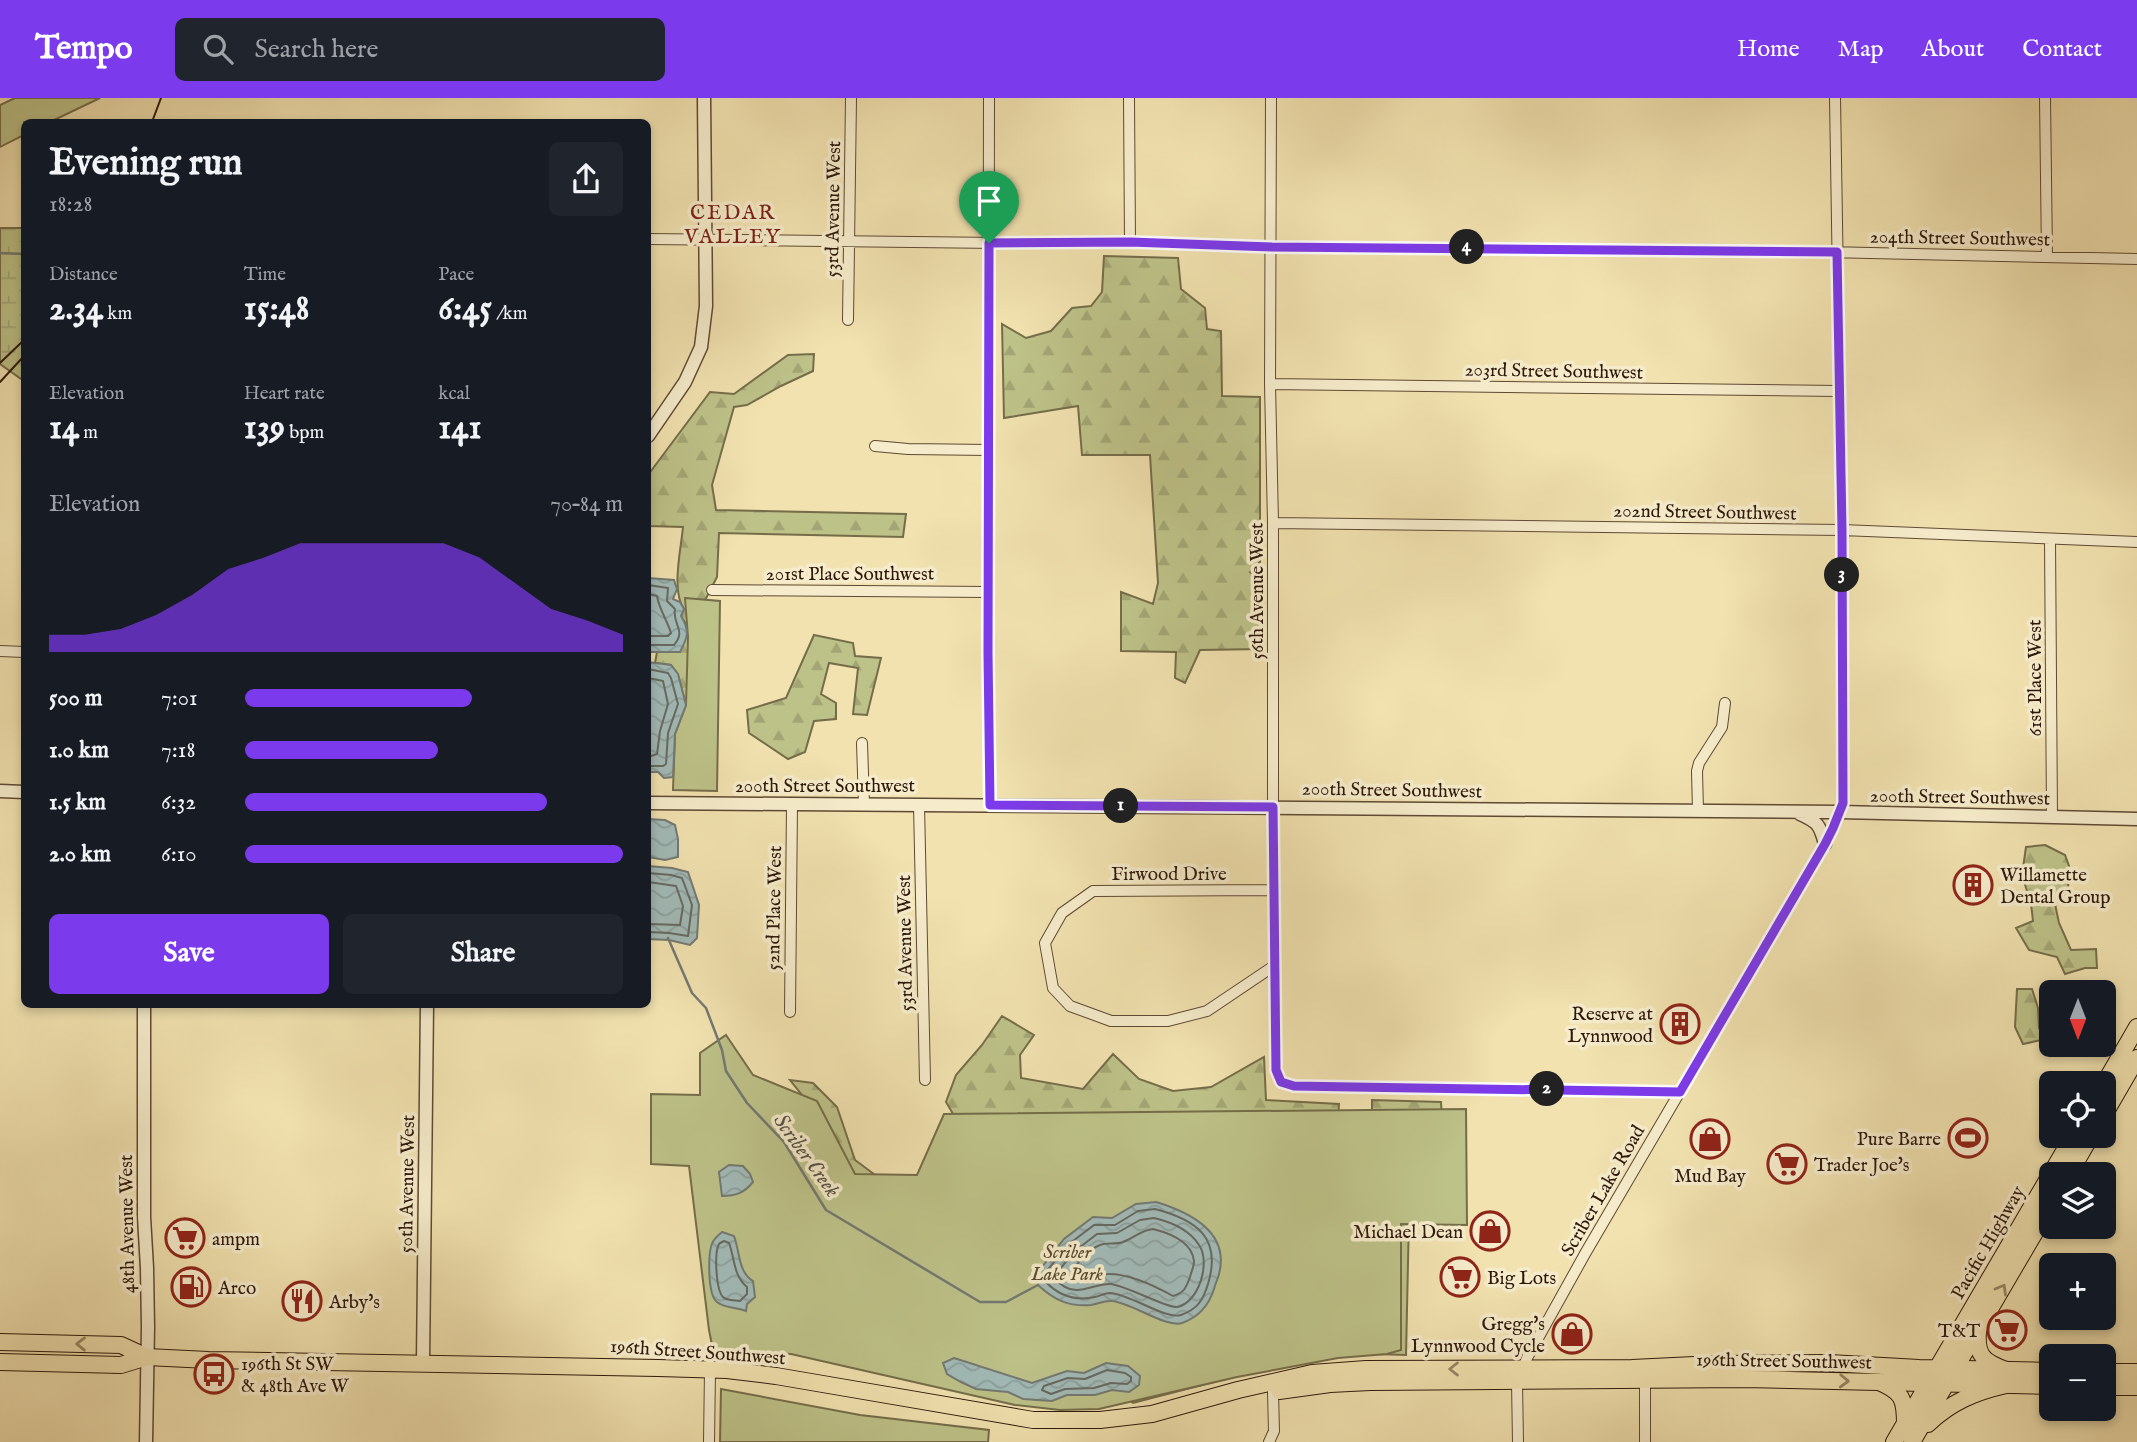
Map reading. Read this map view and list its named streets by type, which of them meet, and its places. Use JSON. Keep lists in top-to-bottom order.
{
  "streets": {
    "main road": ["Pacific Highway", "196th Street Southwest"],
    "street": [
      "53rd Avenue West",
      "204th Street Southwest",
      "203rd Street Southwest",
      "202nd Street Southwest",
      "201st Place Southwest",
      "56th Avenue West",
      "61st Place West",
      "200th Street Southwest",
      "Firwood Drive",
      "52nd Place West",
      "50th Avenue West",
      "Scriber Lake Road",
      "48th Avenue West"
    ]
  },
  "crossings": [
    ["53rd Avenue West", "204th Street Southwest"],
    ["53rd Avenue West", "200th Street Southwest"],
    ["204th Street Southwest", "56th Avenue West"],
    ["203rd Street Southwest", "56th Avenue West"],
    ["202nd Street Southwest", "56th Avenue West"],
    ["202nd Street Southwest", "61st Place West"],
    ["56th Avenue West", "200th Street Southwest"],
    ["56th Avenue West", "Firwood Drive"],
    ["56th Avenue West", "Scriber Lake Road"],
    ["61st Place West", "200th Street Southwest"],
    ["200th Street Southwest", "52nd Place West"],
    ["200th Street Southwest", "Scriber Lake Road"],
    ["50th Avenue West", "196th Street Southwest"],
    ["Scriber Lake Road", "196th Street Southwest"],
    ["48th Avenue West", "196th Street Southwest"],
    ["Pacific Highway", "196th Street Southwest"]
  ],
  "districts": ["CEDAR VALLEY"],
  "water": ["Scriber Creek"],
  "parks": ["Scriber Lake Park"],
  "places": {
    "building": ["Willamette Dental Group", "Reserve at Lynnwood"],
    "sports": ["Pure Barre"],
    "shop": ["Mud Bay", "Michael Dean", "Gregg's Lynnwood Cycle"],
    "supermarket": [
      "Trader Joe's",
      "ampm",
      "Big Lots",
      "T&T"
    ],
    "fuel station": ["Arco"],
    "restaurant": ["Arby's"],
    "bus stop": ["196th St SW & 48th Ave W"]
  },
  "north": "bottom",
  "page": {
    "header": "Tempo",
    "search": "Search here",
    "nav": [
      "Home",
      "Map",
      "About",
      "Contact"
    ],
    "heading": ["Evening run", "18:28"],
    "pins": [
      "4",
      "3",
      "1",
      "2"
    ],
    "stats": [
      ["Distance", "2.34 km"],
      ["Time", "15:48"],
      ["Pace", "6:45 /km"],
      ["Elevation", "14 m"],
      ["Heart rate", "139 bpm"],
      ["kcal", "141"]
    ],
    "chart": ["Elevation", "70–84 m"],
    "list": [
      {
        "name": "500 m",
        "note": "7:01"
      },
      {
        "name": "1.0 km",
        "note": "7:18"
      },
      {
        "name": "1.5 km",
        "note": "6:32"
      },
      {
        "name": "2.0 km",
        "note": "6:10"
      }
    ],
    "buttons": ["Save", "Share"],
    "map_buttons": ["+", "−"]
  }
}
